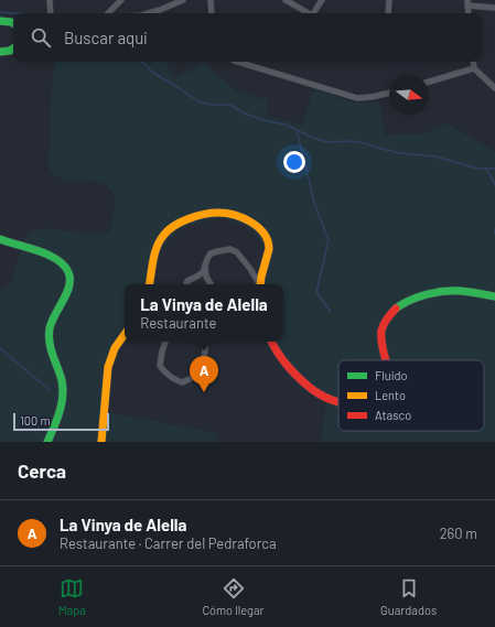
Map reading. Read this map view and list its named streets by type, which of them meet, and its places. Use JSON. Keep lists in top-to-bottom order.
{
  "legend": ["Fluido", "Lento", "Atasco"],
  "scale_bar": "100 m",
  "north": "right",
  "page": {
    "search": "Buscar aquí",
    "popup": ["La Vinya de Alella", "Restaurante"],
    "pins": "A",
    "scale": "100 m",
    "heading": "Cerca",
    "list": [
      {
        "mark": "A",
        "name": "La Vinya de Alella",
        "note": "Restaurante · Carrer del Pedraforca",
        "value": "260 m"
      }
    ],
    "nav": ["Mapa", "Cómo llegar", "Guardados"]
  }
}
